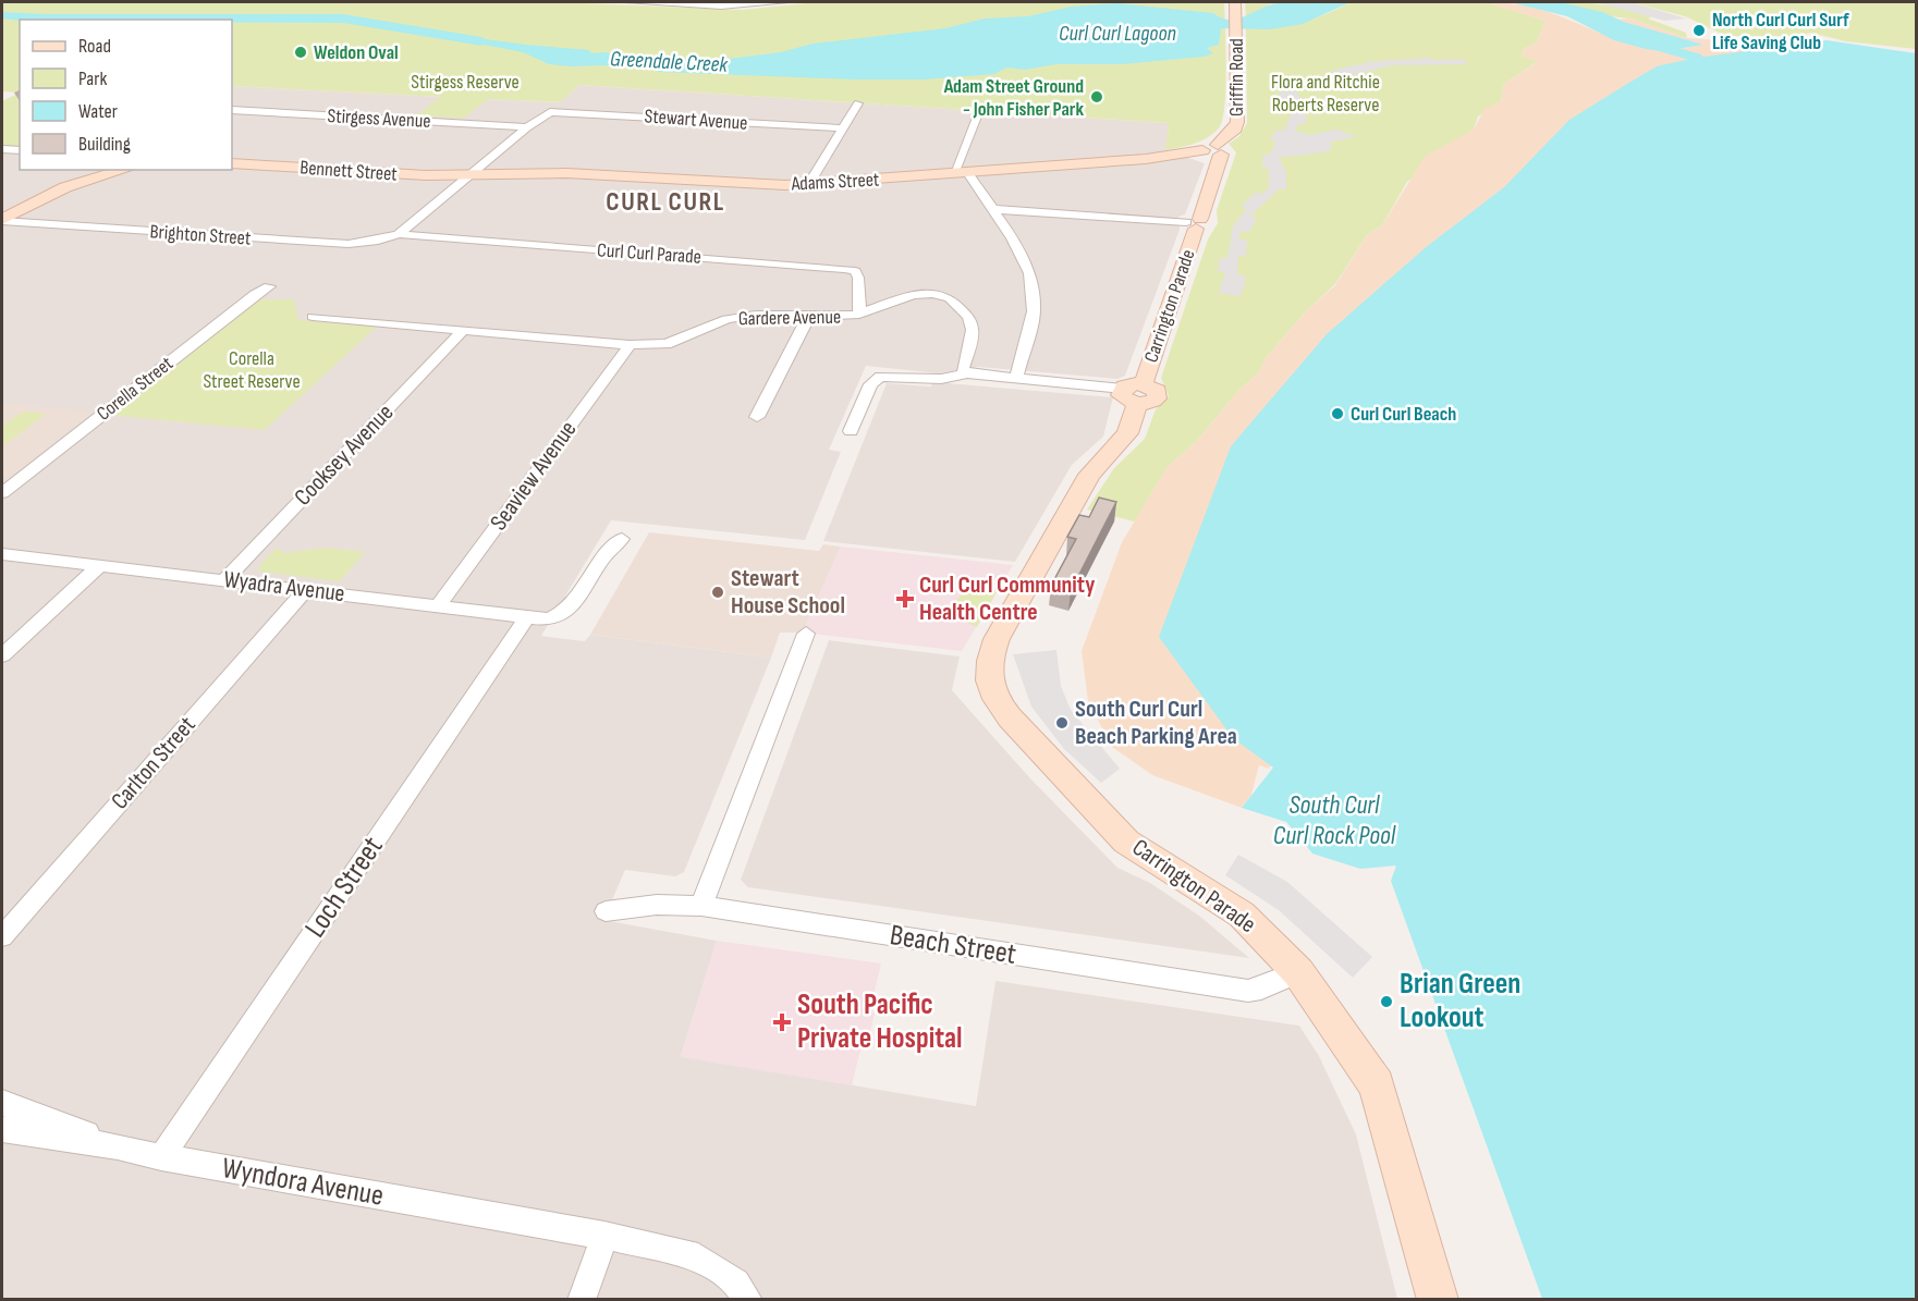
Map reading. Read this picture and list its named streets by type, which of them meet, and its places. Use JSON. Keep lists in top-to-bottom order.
{
  "streets": {
    "main road": [
      "Griffin Road",
      "Bennett Street",
      "Adams Street",
      "Carrington Parade"
    ],
    "street": [
      "Stirgess Avenue",
      "Stewart Avenue",
      "Brighton Street",
      "Curl Curl Parade",
      "Gardere Avenue",
      "Corella Street",
      "Cooksey Avenue",
      "Seaview Avenue",
      "Wyadra Avenue",
      "Carlton Street",
      "Loch Street",
      "Beach Street",
      "Wyndora Avenue"
    ]
  },
  "crossings": [
    ["Griffin Road", "Adams Street"],
    ["Griffin Road", "Carrington Parade"],
    ["Stirgess Avenue", "Stewart Avenue"],
    ["Bennett Street", "Adams Street"],
    ["Adams Street", "Carrington Parade"],
    ["Brighton Street", "Curl Curl Parade"],
    ["Curl Curl Parade", "Gardere Avenue"],
    ["Carrington Parade", "Beach Street"],
    ["Gardere Avenue", "Cooksey Avenue"],
    ["Gardere Avenue", "Seaview Avenue"],
    ["Cooksey Avenue", "Wyadra Avenue"],
    ["Seaview Avenue", "Wyadra Avenue"],
    ["Wyadra Avenue", "Carlton Street"],
    ["Wyadra Avenue", "Loch Street"],
    ["Loch Street", "Wyndora Avenue"]
  ],
  "districts": ["CURL CURL"],
  "water": ["Curl Curl Lagoon", "Greendale Creek", "South Curl Curl Rock Pool"],
  "parks": ["Stirgess Reserve", "Flora and Ritchie Roberts Reserve", "Corella Street Reserve"],
  "places": {
    "other": [
      "North Curl Curl Surf Life Saving Club",
      "Weldon Oval",
      "Adam Street Ground - John Fisher Park",
      "Curl Curl Beach",
      "Stewart House School",
      "South Curl Curl Beach Parking Area",
      "Brian Green Lookout"
    ],
    "health": ["Curl Curl Community Health Centre", "South Pacific Private Hospital"]
  },
  "legend": [
    "Road",
    "Park",
    "Water",
    "Building"
  ]
}
